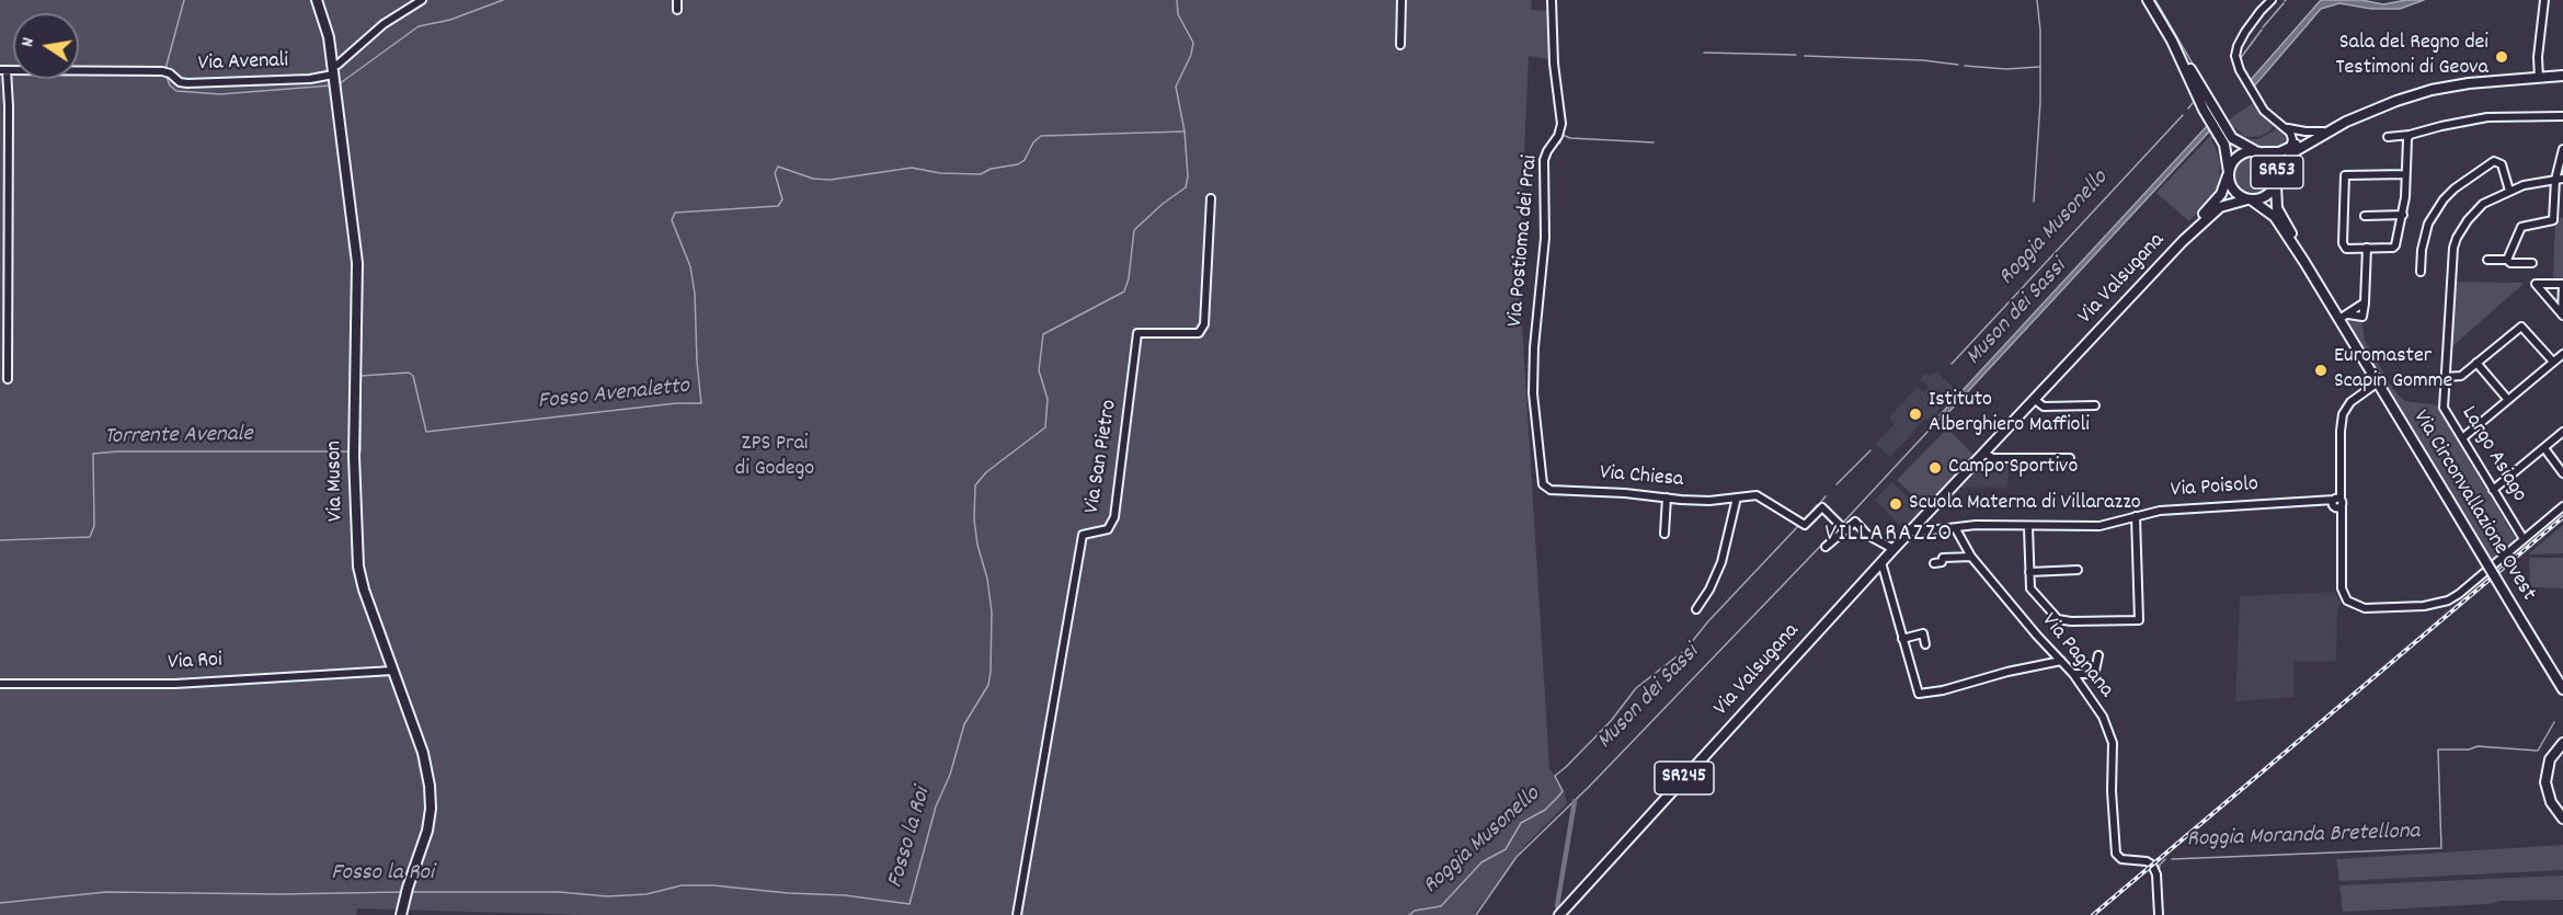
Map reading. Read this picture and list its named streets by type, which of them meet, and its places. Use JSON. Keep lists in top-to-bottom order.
{
  "streets": {
    "main road": [
      "SR53",
      "Via Valsugana",
      "Via Muson",
      "Via Circonvallazione Ovest",
      "SR245"
    ],
    "street": [
      "Via Avenali",
      "Via Postioma dei Prai",
      "Largo Asiago",
      "Via San Pietro",
      "Via Chiesa",
      "Via Poisolo",
      "Via Pagnana",
      "Via Roi"
    ]
  },
  "crossings": [
    ["Via Avenali", "Via Muson"],
    ["SR53", "Via Valsugana"],
    ["SR53", "Via Circonvallazione Ovest"],
    ["Via Postioma dei Prai", "Via Chiesa"],
    ["Via Valsugana", "Via Chiesa"],
    ["Via Valsugana", "Via Poisolo"],
    ["Via Valsugana", "Via Circonvallazione Ovest"],
    ["Via Muson", "Via Roi"],
    ["Via Poisolo", "Via Pagnana"]
  ],
  "districts": ["VILLARAZZO"],
  "water": [
    "Roggia Musonello",
    "Muson dei Sassi",
    "Fosso Avenaletto",
    "Torrente Avenale",
    "Roggia Moranda Bretellona",
    "Fosso la Roi"
  ],
  "parks": ["ZPS Prai di Godego"],
  "places": [
    "Sala del Regno dei Testimoni di Geova",
    "Euromaster Scapin Gomme",
    "Istituto Alberghiero Maffioli",
    "Campo Sportivo",
    "Scuola Materna di Villarazzo"
  ],
  "north": "left"
}
